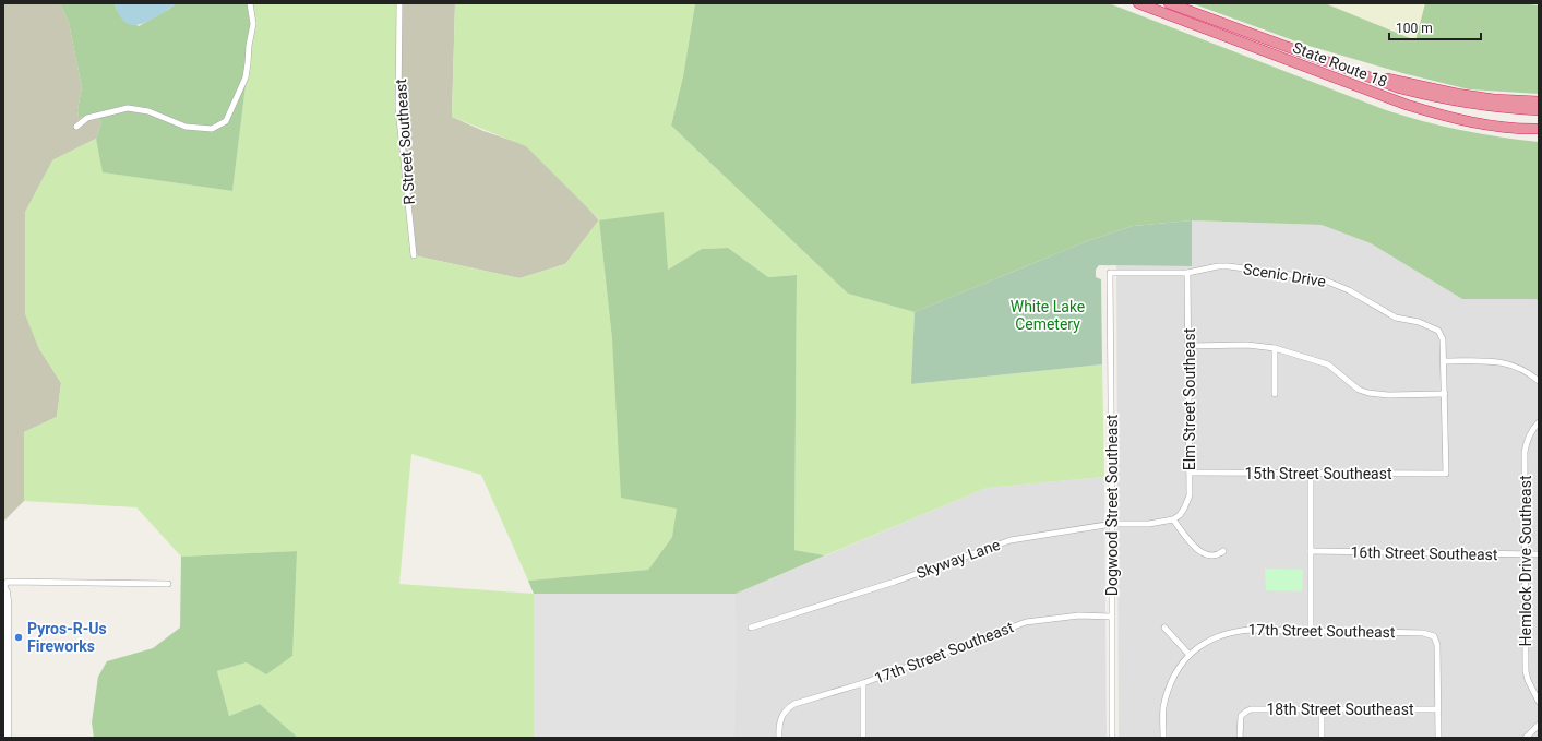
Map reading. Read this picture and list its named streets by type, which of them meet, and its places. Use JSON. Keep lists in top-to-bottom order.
{
  "streets": {
    "highway": ["State Route 18"],
    "street": [
      "R Street Southeast",
      "Scenic Drive",
      "Elm Street Southeast",
      "15th Street Southeast",
      "Dogwood Street Southeast",
      "16th Street Southeast",
      "Skyway Lane",
      "Hemlock Drive Southeast",
      "17th Street Southeast",
      "18th Street Southeast"
    ]
  },
  "crossings": [
    ["Scenic Drive", "Elm Street Southeast"],
    ["Scenic Drive", "Dogwood Street Southeast"],
    ["Elm Street Southeast", "15th Street Southeast"],
    ["Elm Street Southeast", "Skyway Lane"],
    ["Dogwood Street Southeast", "Skyway Lane"],
    ["Dogwood Street Southeast", "17th Street Southeast"],
    ["16th Street Southeast", "Hemlock Drive Southeast"],
    ["17th Street Southeast", "18th Street Southeast"]
  ],
  "parks": ["White Lake Cemetery"],
  "places": ["Pyros-R-Us Fireworks"],
  "scale_bar": "100 m"
}
